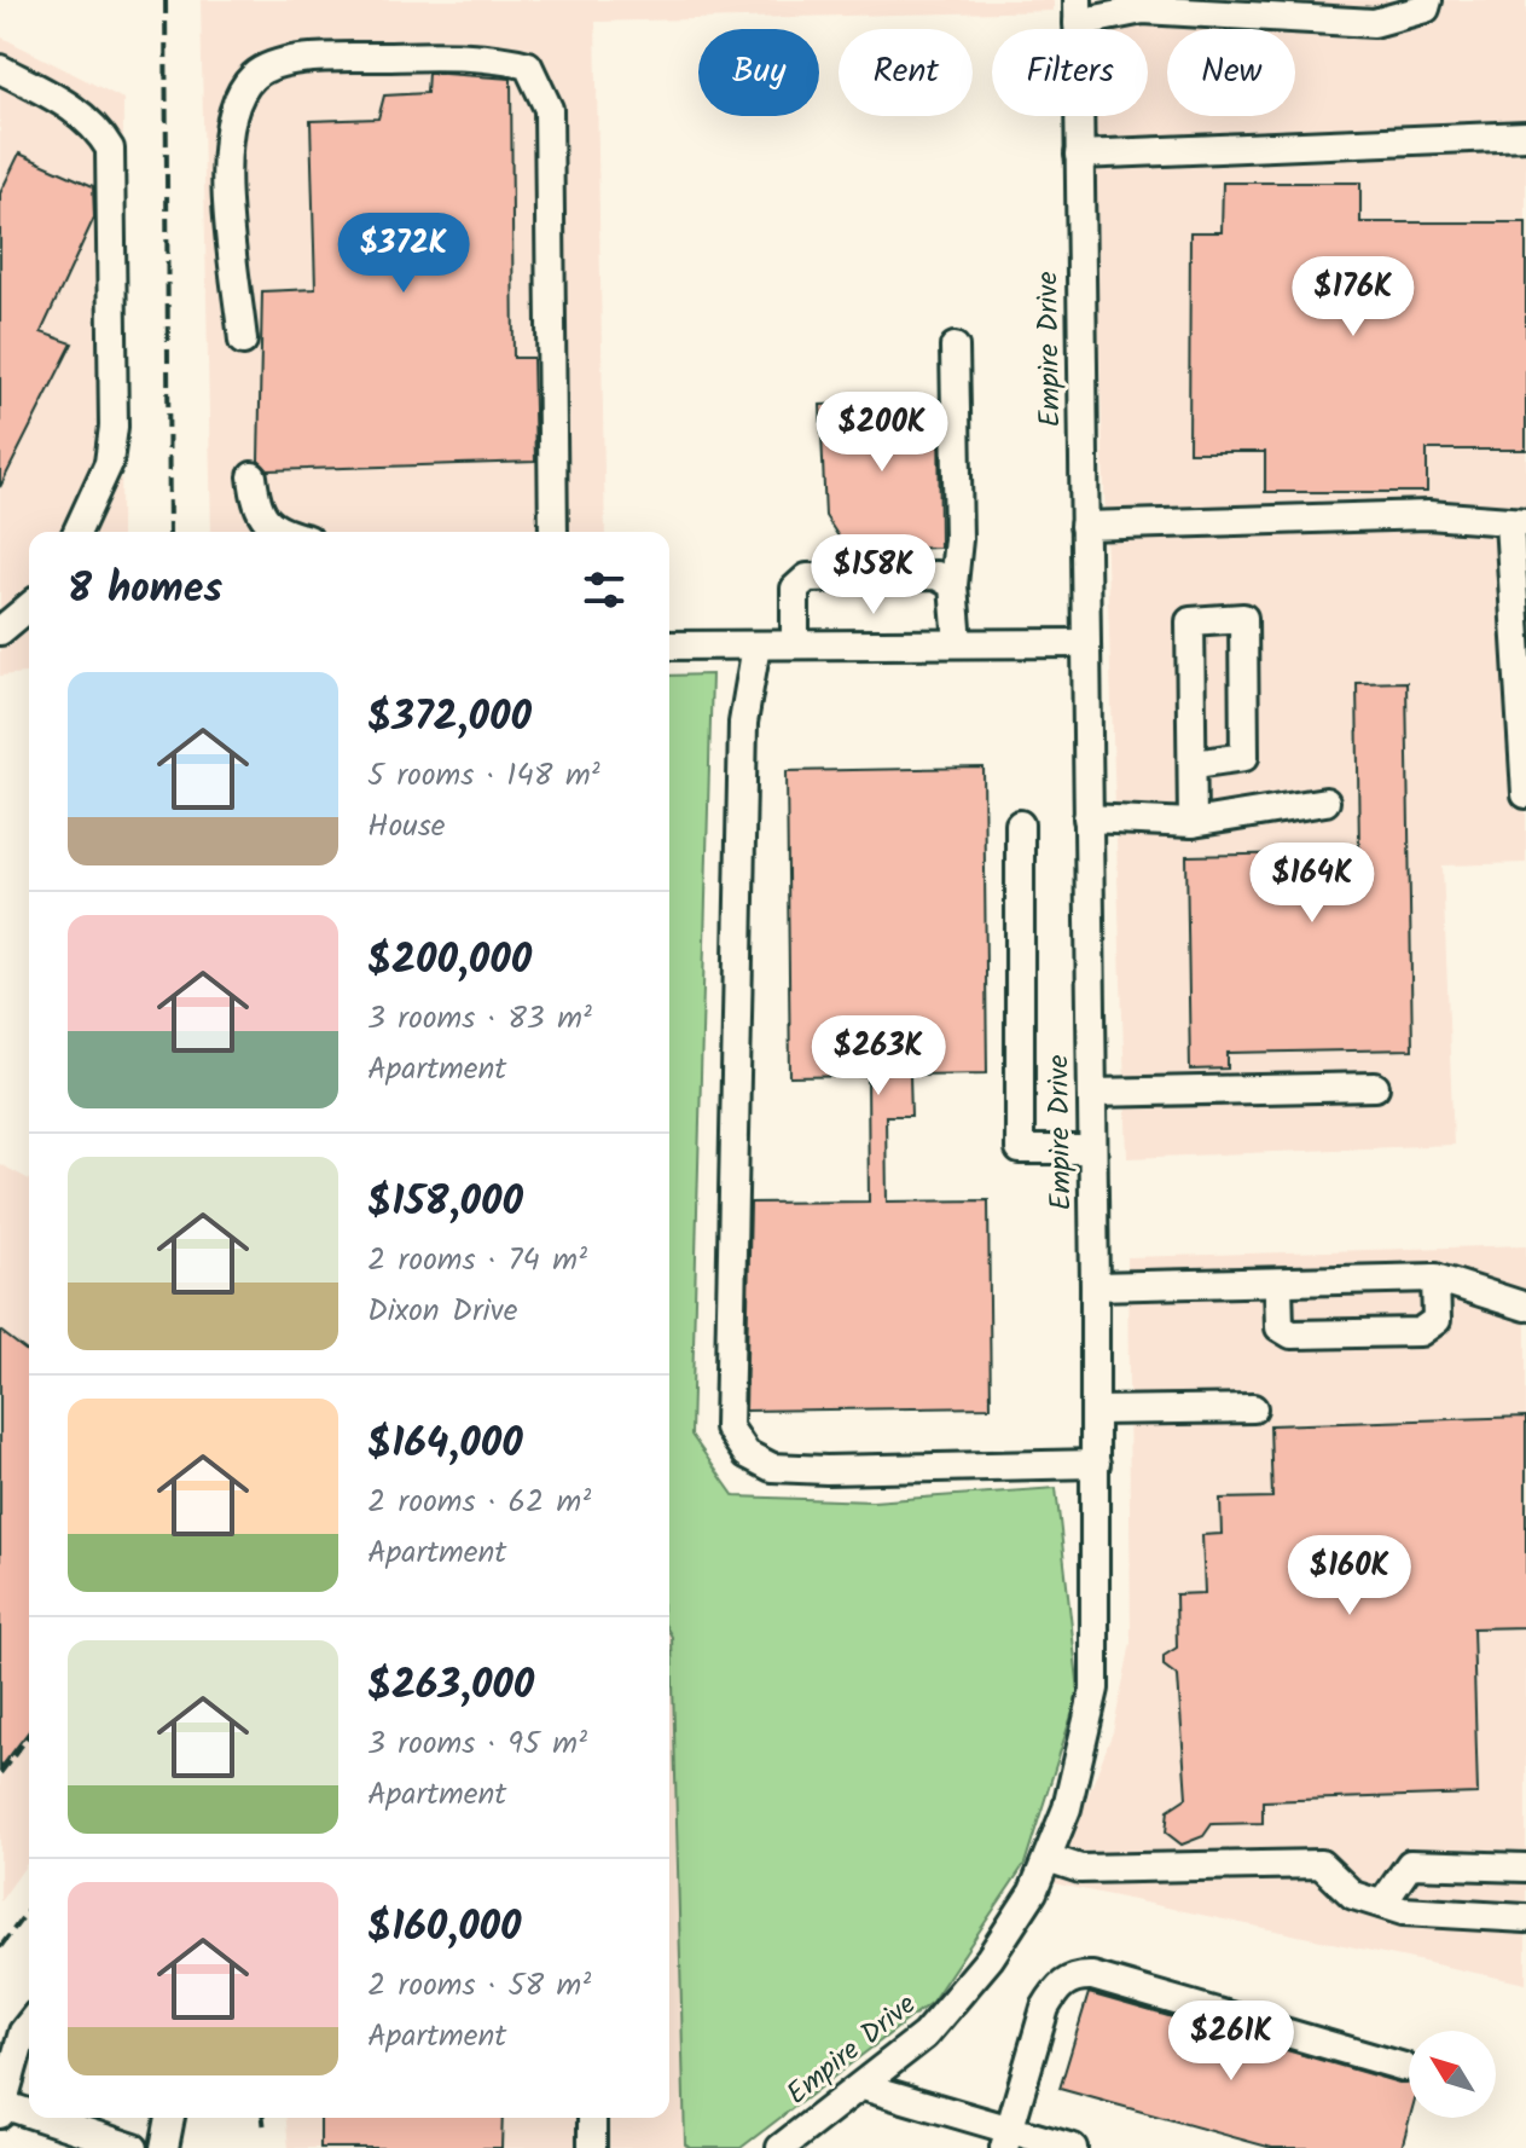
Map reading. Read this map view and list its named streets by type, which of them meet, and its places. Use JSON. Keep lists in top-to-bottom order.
{
  "streets": {
    "street": ["Empire Drive"]
  },
  "north": "top left",
  "page": {
    "chip": [
      "Buy",
      "Rent",
      "Filters",
      "New"
    ],
    "price": [
      "$372K",
      "$176K",
      "$200K",
      "$158K",
      "$164K",
      "$263K",
      "$160K",
      "$261K"
    ],
    "heading": "8 homes",
    "list": [
      {
        "name": "$372,000",
        "note": "5 rooms · 148 m² · House"
      },
      {
        "name": "$200,000",
        "note": "3 rooms · 83 m² · Apartment"
      },
      {
        "name": "$158,000",
        "note": "2 rooms · 74 m² · Dixon Drive"
      },
      {
        "name": "$164,000",
        "note": "2 rooms · 62 m² · Apartment"
      },
      {
        "name": "$263,000",
        "note": "3 rooms · 95 m² · Apartment"
      },
      {
        "name": "$160,000",
        "note": "2 rooms · 58 m² · Apartment"
      }
    ]
  }
}
